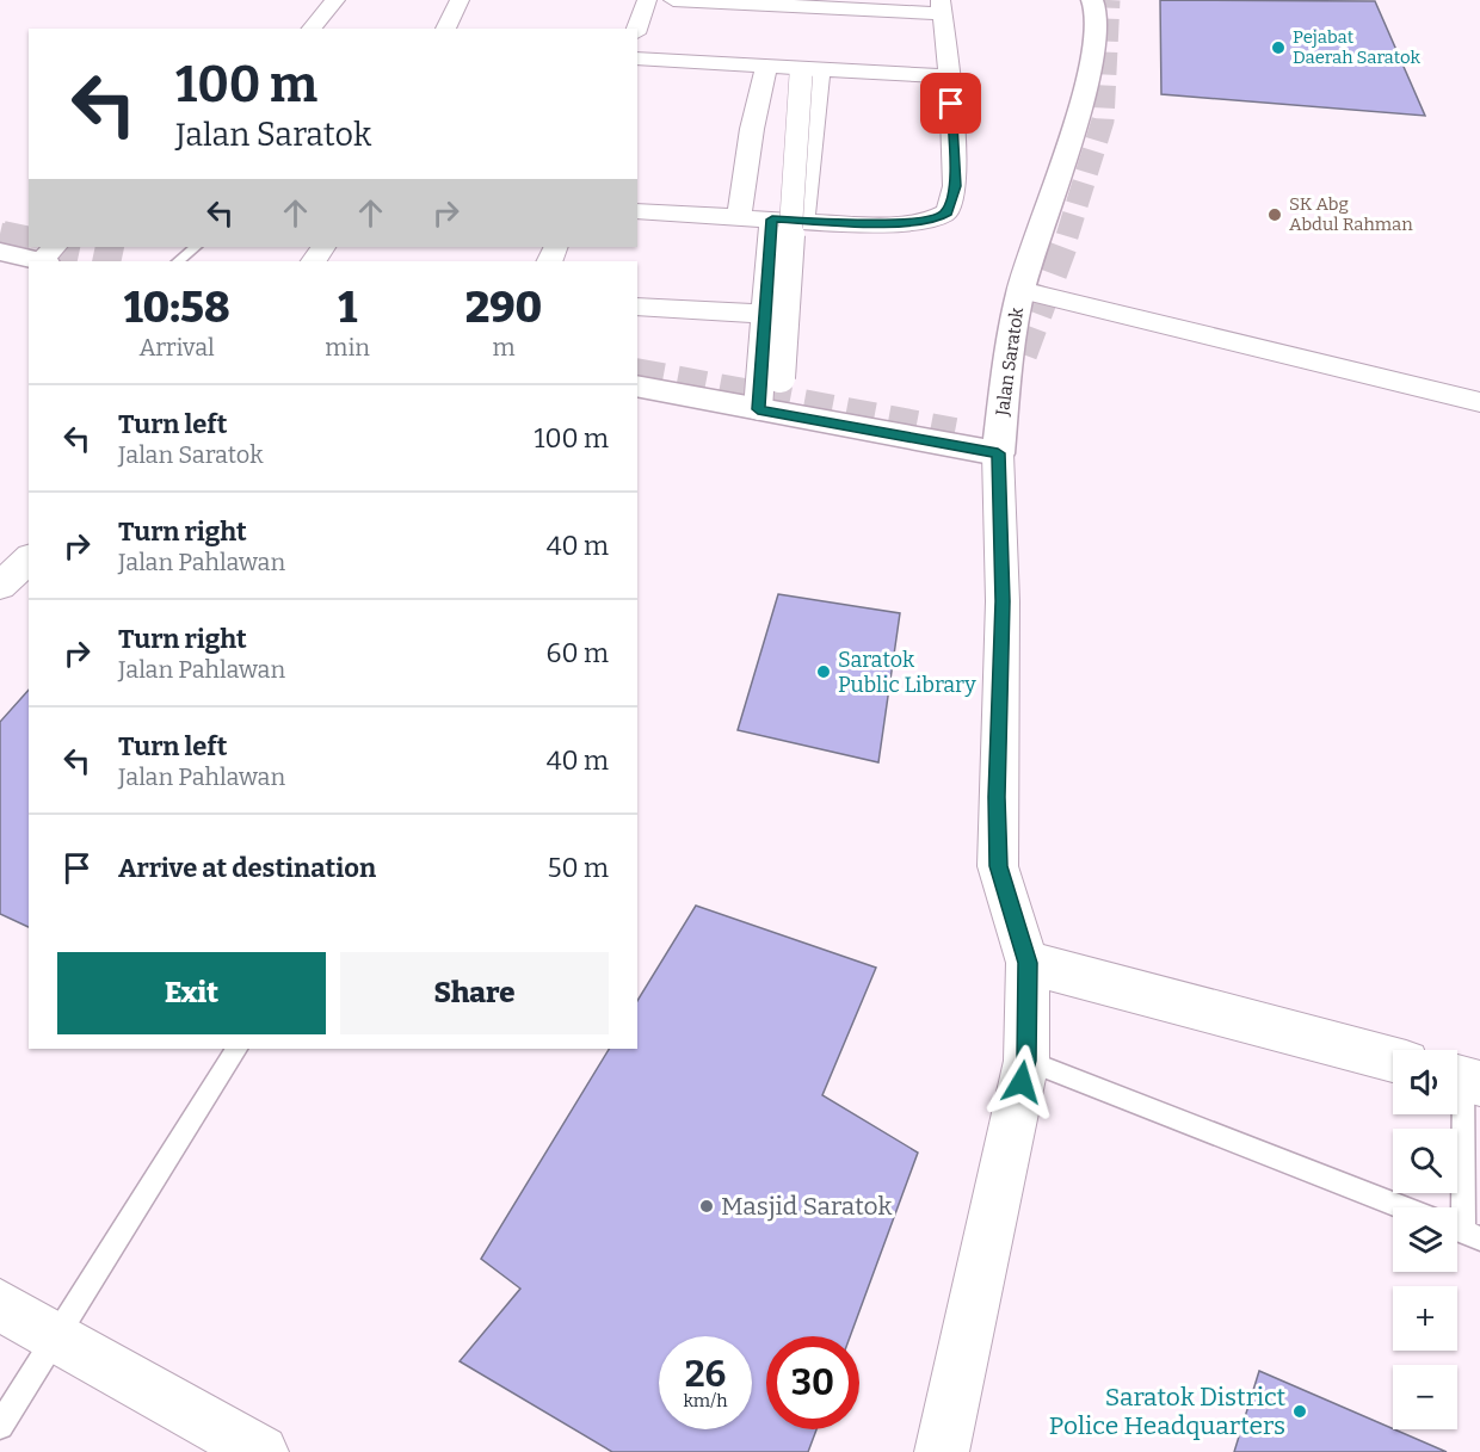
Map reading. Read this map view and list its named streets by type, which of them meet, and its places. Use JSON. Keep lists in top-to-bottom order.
{
  "streets": {
    "main road": ["Jalan Saratok"]
  },
  "places": [
    "Pejabat Daerah Saratok",
    "SK Abg Abdul Rahman",
    "Saratok Public Library",
    "Masjid Saratok",
    "Saratok District Police Headquarters"
  ],
  "page": {
    "turn": ["100 m", "Jalan Saratok"],
    "eta": [
      "10:58",
      "Arrival",
      "1",
      "min",
      "290",
      "m"
    ],
    "list": [
      {
        "name": "Turn left",
        "note": "Jalan Saratok",
        "value": "100 m"
      },
      {
        "name": "Turn right",
        "note": "Jalan Pahlawan",
        "value": "40 m"
      },
      {
        "name": "Turn right",
        "note": "Jalan Pahlawan",
        "value": "60 m"
      },
      {
        "name": "Turn left",
        "note": "Jalan Pahlawan",
        "value": "40 m"
      },
      {
        "name": "Arrive at destination",
        "value": "50 m"
      }
    ],
    "buttons": ["Exit", "Share"],
    "map_buttons": ["+", "−"],
    "speed": "26 km/h",
    "limit": "30"
  }
}
